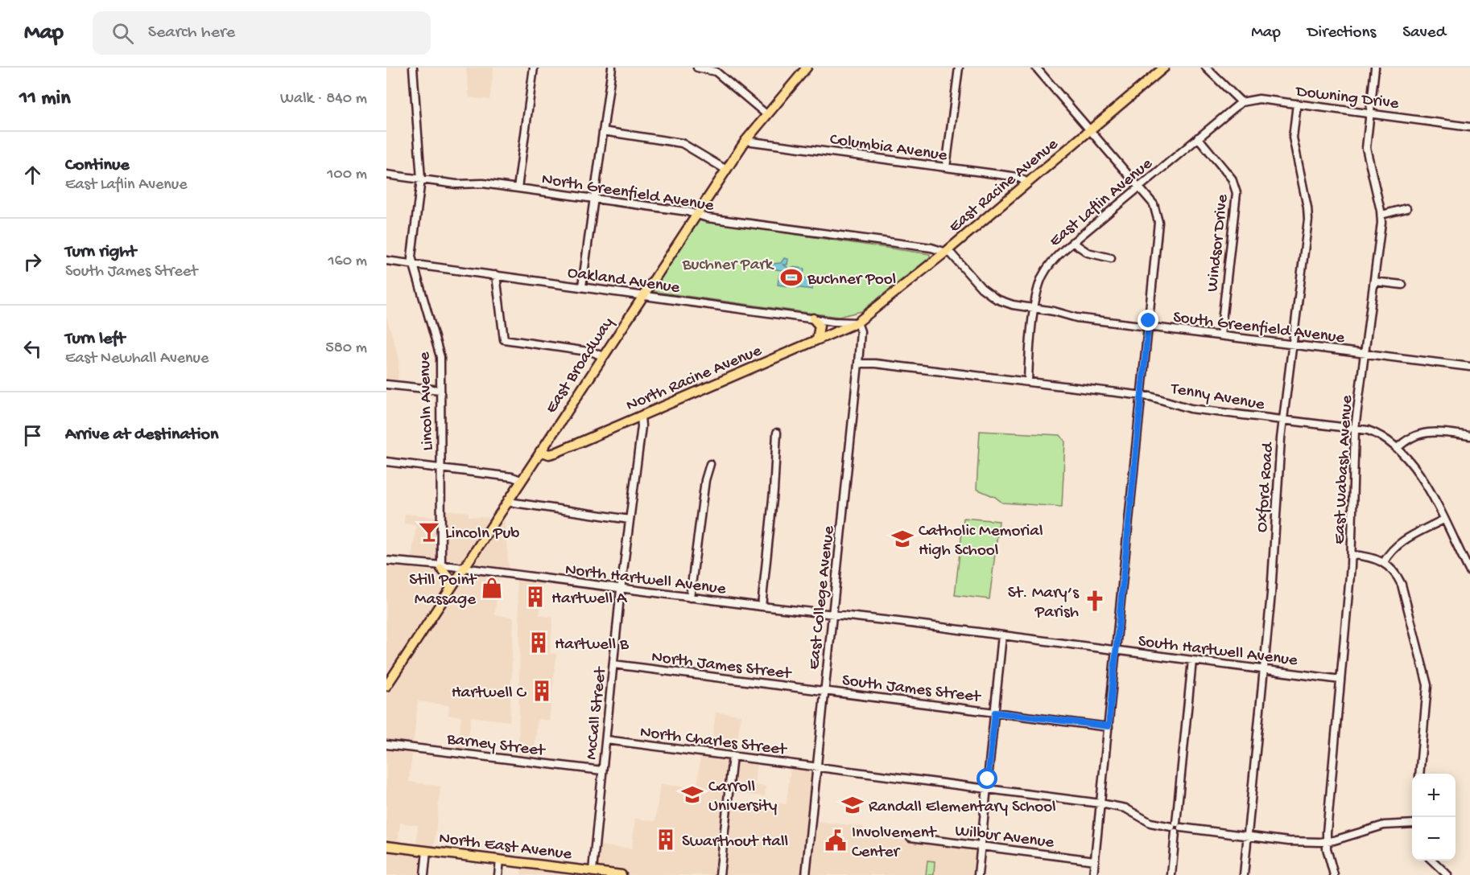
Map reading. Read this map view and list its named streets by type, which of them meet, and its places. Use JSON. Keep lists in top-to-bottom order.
{
  "streets": {
    "main road": [
      "East Racine Avenue",
      "East Broadway",
      "North Racine Avenue",
      "North East Avenue"
    ],
    "street": [
      "Downing Drive",
      "Columbia Avenue",
      "North Greenfield Avenue",
      "East Laflin Avenue",
      "Windsor Drive",
      "Oakland Avenue",
      "South Greenfield Avenue",
      "Tenny Avenue",
      "Lincoln Avenue",
      "East Wabash Avenue",
      "Oxford Road",
      "North Hartwell Avenue",
      "East College Avenue",
      "South Hartwell Avenue",
      "North James Street",
      "South James Street",
      "McCall Street",
      "North Charles Street",
      "Barney Street",
      "Wilbur Avenue"
    ]
  },
  "crossings": [
    ["Downing Drive", "East Laflin Avenue"],
    ["Downing Drive", "East Wabash Avenue"],
    ["Downing Drive", "Oxford Road"],
    ["Columbia Avenue", "East Racine Avenue"],
    ["Columbia Avenue", "East Broadway"],
    ["East Racine Avenue", "Oakland Avenue"],
    ["East Racine Avenue", "South Greenfield Avenue"],
    ["East Racine Avenue", "North Racine Avenue"],
    ["East Racine Avenue", "East College Avenue"],
    ["North Greenfield Avenue", "South Greenfield Avenue"],
    ["North Greenfield Avenue", "East Broadway"],
    ["North Greenfield Avenue", "Lincoln Avenue"],
    ["East Laflin Avenue", "Windsor Drive"],
    ["East Laflin Avenue", "South Greenfield Avenue"],
    ["East Laflin Avenue", "Tenny Avenue"],
    ["Windsor Drive", "South Greenfield Avenue"],
    ["Oakland Avenue", "East Broadway"],
    ["Oakland Avenue", "North Racine Avenue"],
    ["Oakland Avenue", "Lincoln Avenue"],
    ["Oakland Avenue", "East College Avenue"],
    ["South Greenfield Avenue", "East Wabash Avenue"],
    ["South Greenfield Avenue", "Oxford Road"],
    ["East Broadway", "North Racine Avenue"],
    ["East Broadway", "North Hartwell Avenue"],
    ["North Racine Avenue", "East College Avenue"],
    ["North Racine Avenue", "McCall Street"],
    ["Tenny Avenue", "East Wabash Avenue"],
    ["Tenny Avenue", "Oxford Road"],
    ["Tenny Avenue", "East College Avenue"],
    ["Lincoln Avenue", "North Hartwell Avenue"],
    ["East Wabash Avenue", "South Hartwell Avenue"],
    ["East Wabash Avenue", "North Charles Street"],
    ["Oxford Road", "South Hartwell Avenue"],
    ["Oxford Road", "North Charles Street"],
    ["North Hartwell Avenue", "East College Avenue"],
    ["North Hartwell Avenue", "South Hartwell Avenue"],
    ["North Hartwell Avenue", "McCall Street"],
    ["East College Avenue", "South Hartwell Avenue"],
    ["East College Avenue", "North James Street"],
    ["East College Avenue", "South James Street"],
    ["East College Avenue", "North Charles Street"],
    ["North James Street", "South James Street"],
    ["North James Street", "McCall Street"],
    ["McCall Street", "North Charles Street"],
    ["McCall Street", "Barney Street"],
    ["McCall Street", "North East Avenue"]
  ],
  "parks": ["Buchner Park"],
  "places": {
    "sports": ["Buchner Pool"],
    "bar": ["Lincoln Pub"],
    "school or university": ["Catholic Memorial High School", "Carroll University", "Randall Elementary School"],
    "shop": ["Still Point Massage"],
    "building": [
      "Hartwell A",
      "Hartwell B",
      "Hartwell C",
      "Swarthout Hall"
    ],
    "church": ["St. Mary’s Parish"],
    "public building": ["Involvement Center"]
  },
  "page": {
    "header": "Map",
    "search": "Search here",
    "nav": ["Map", "Directions", "Saved"],
    "heading": ["11 min", "Walk · 840 m"],
    "list": [
      ["Continue", "East Laflin Avenue", "100 m"],
      ["Turn right", "South James Street", "160 m"],
      ["Turn left", "East Newhall Avenue", "580 m"],
      "Arrive at destination"
    ],
    "map_buttons": ["+", "−"]
  }
}
